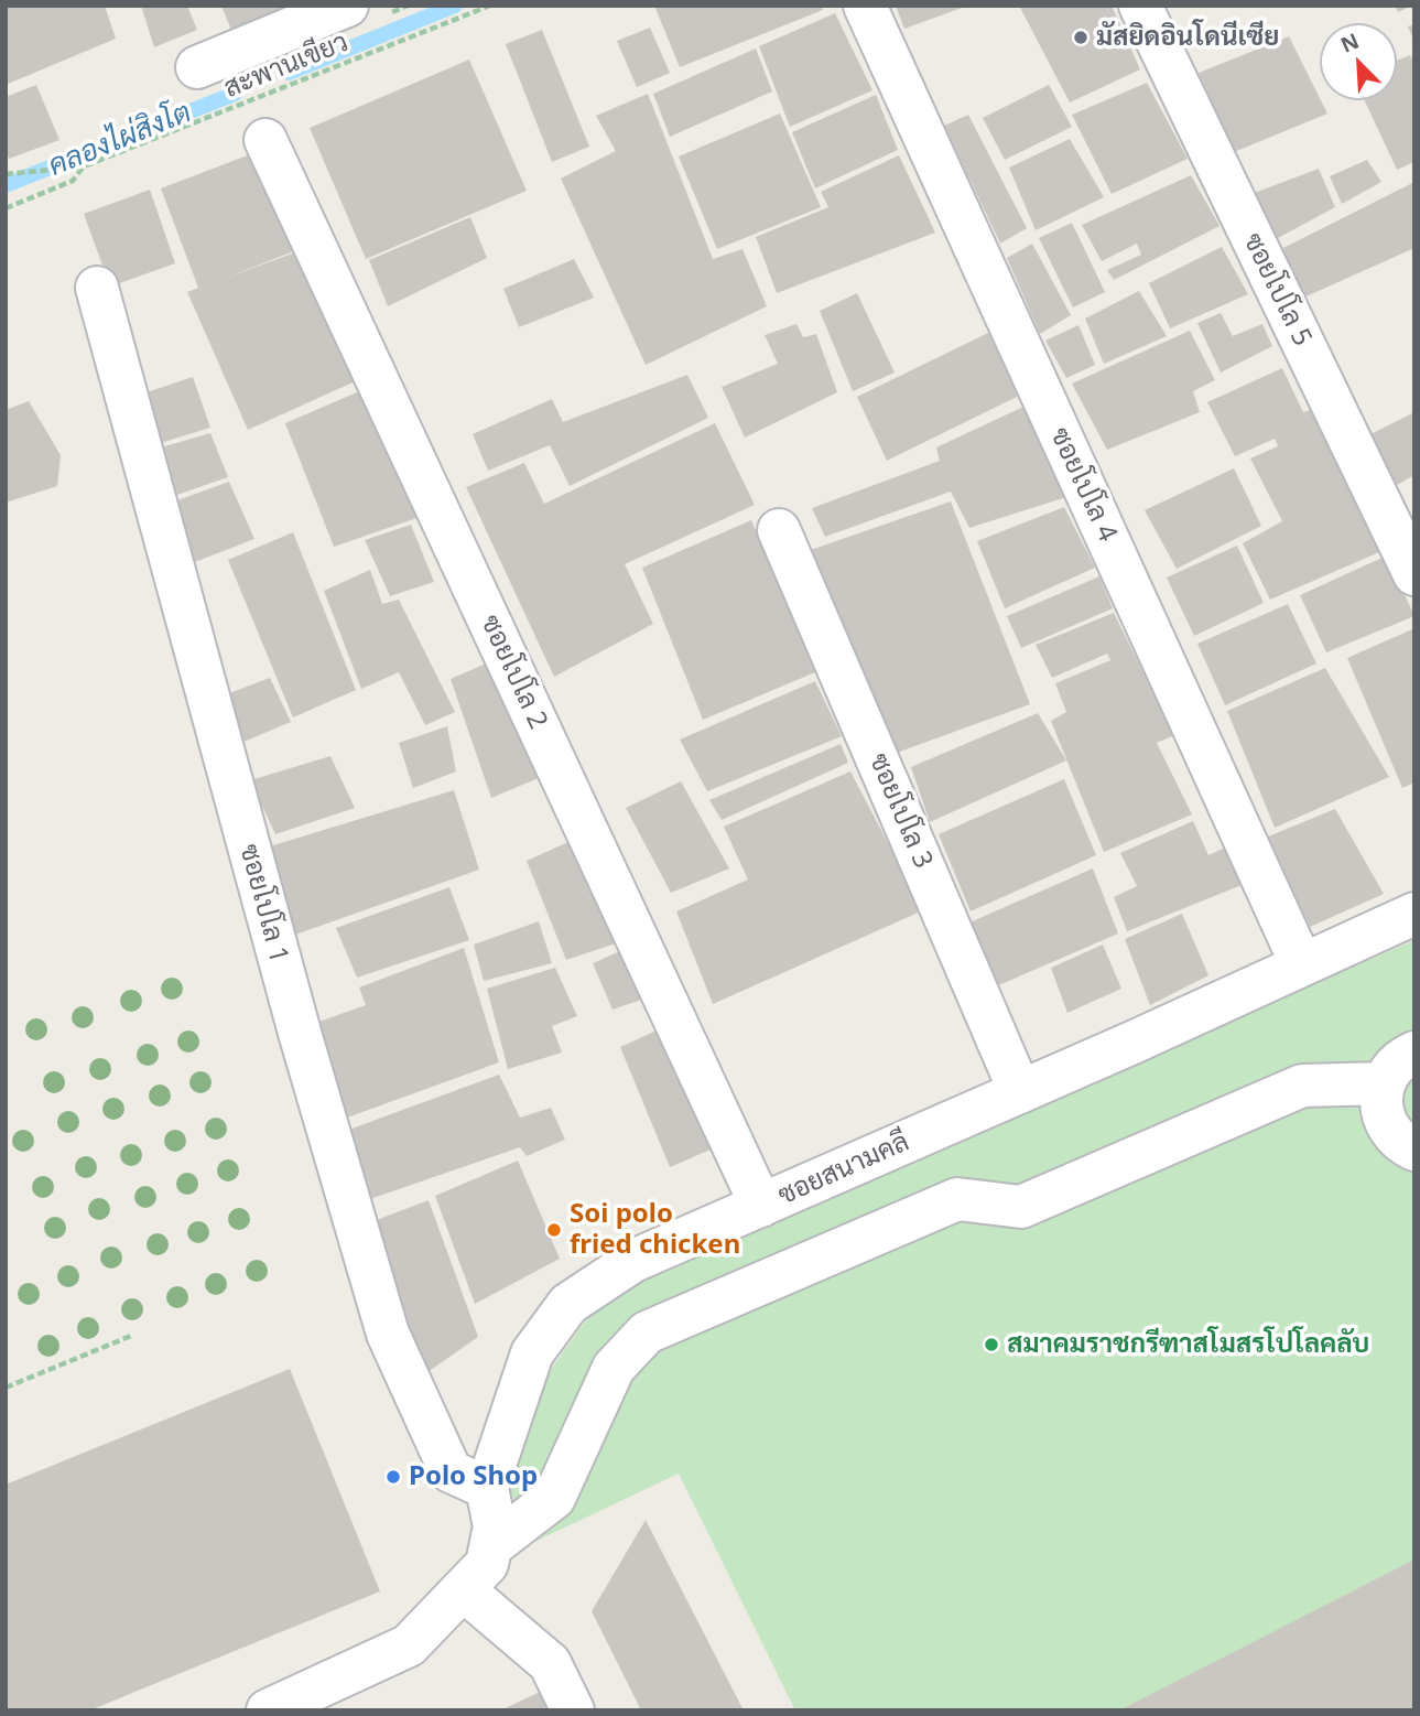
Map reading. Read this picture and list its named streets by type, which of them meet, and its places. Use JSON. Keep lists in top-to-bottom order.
{
  "streets": {
    "street": [
      "ซอยโปโล 5",
      "ซอยโปโล 4",
      "ซอยโปโล 2",
      "ซอยโปโล 3",
      "ซอยโปโล 1",
      "ซอยสนามคลี"
    ],
    "path": ["สะพานเขียว"]
  },
  "crossings": [
    ["ซอยโปโล 4", "ซอยสนามคลี"],
    ["ซอยโปโล 2", "ซอยสนามคลี"],
    ["ซอยโปโล 3", "ซอยสนามคลี"],
    ["ซอยโปโล 1", "ซอยสนามคลี"]
  ],
  "water": ["คลองไผ่สิงโต"],
  "places": [
    "มัสยิดอินโดนีเซีย",
    "Soi polo fried chicken",
    "สมาคมราชกรีฑาสโมสรโปโลคลับ",
    "Polo Shop"
  ],
  "north": "top left"
}
